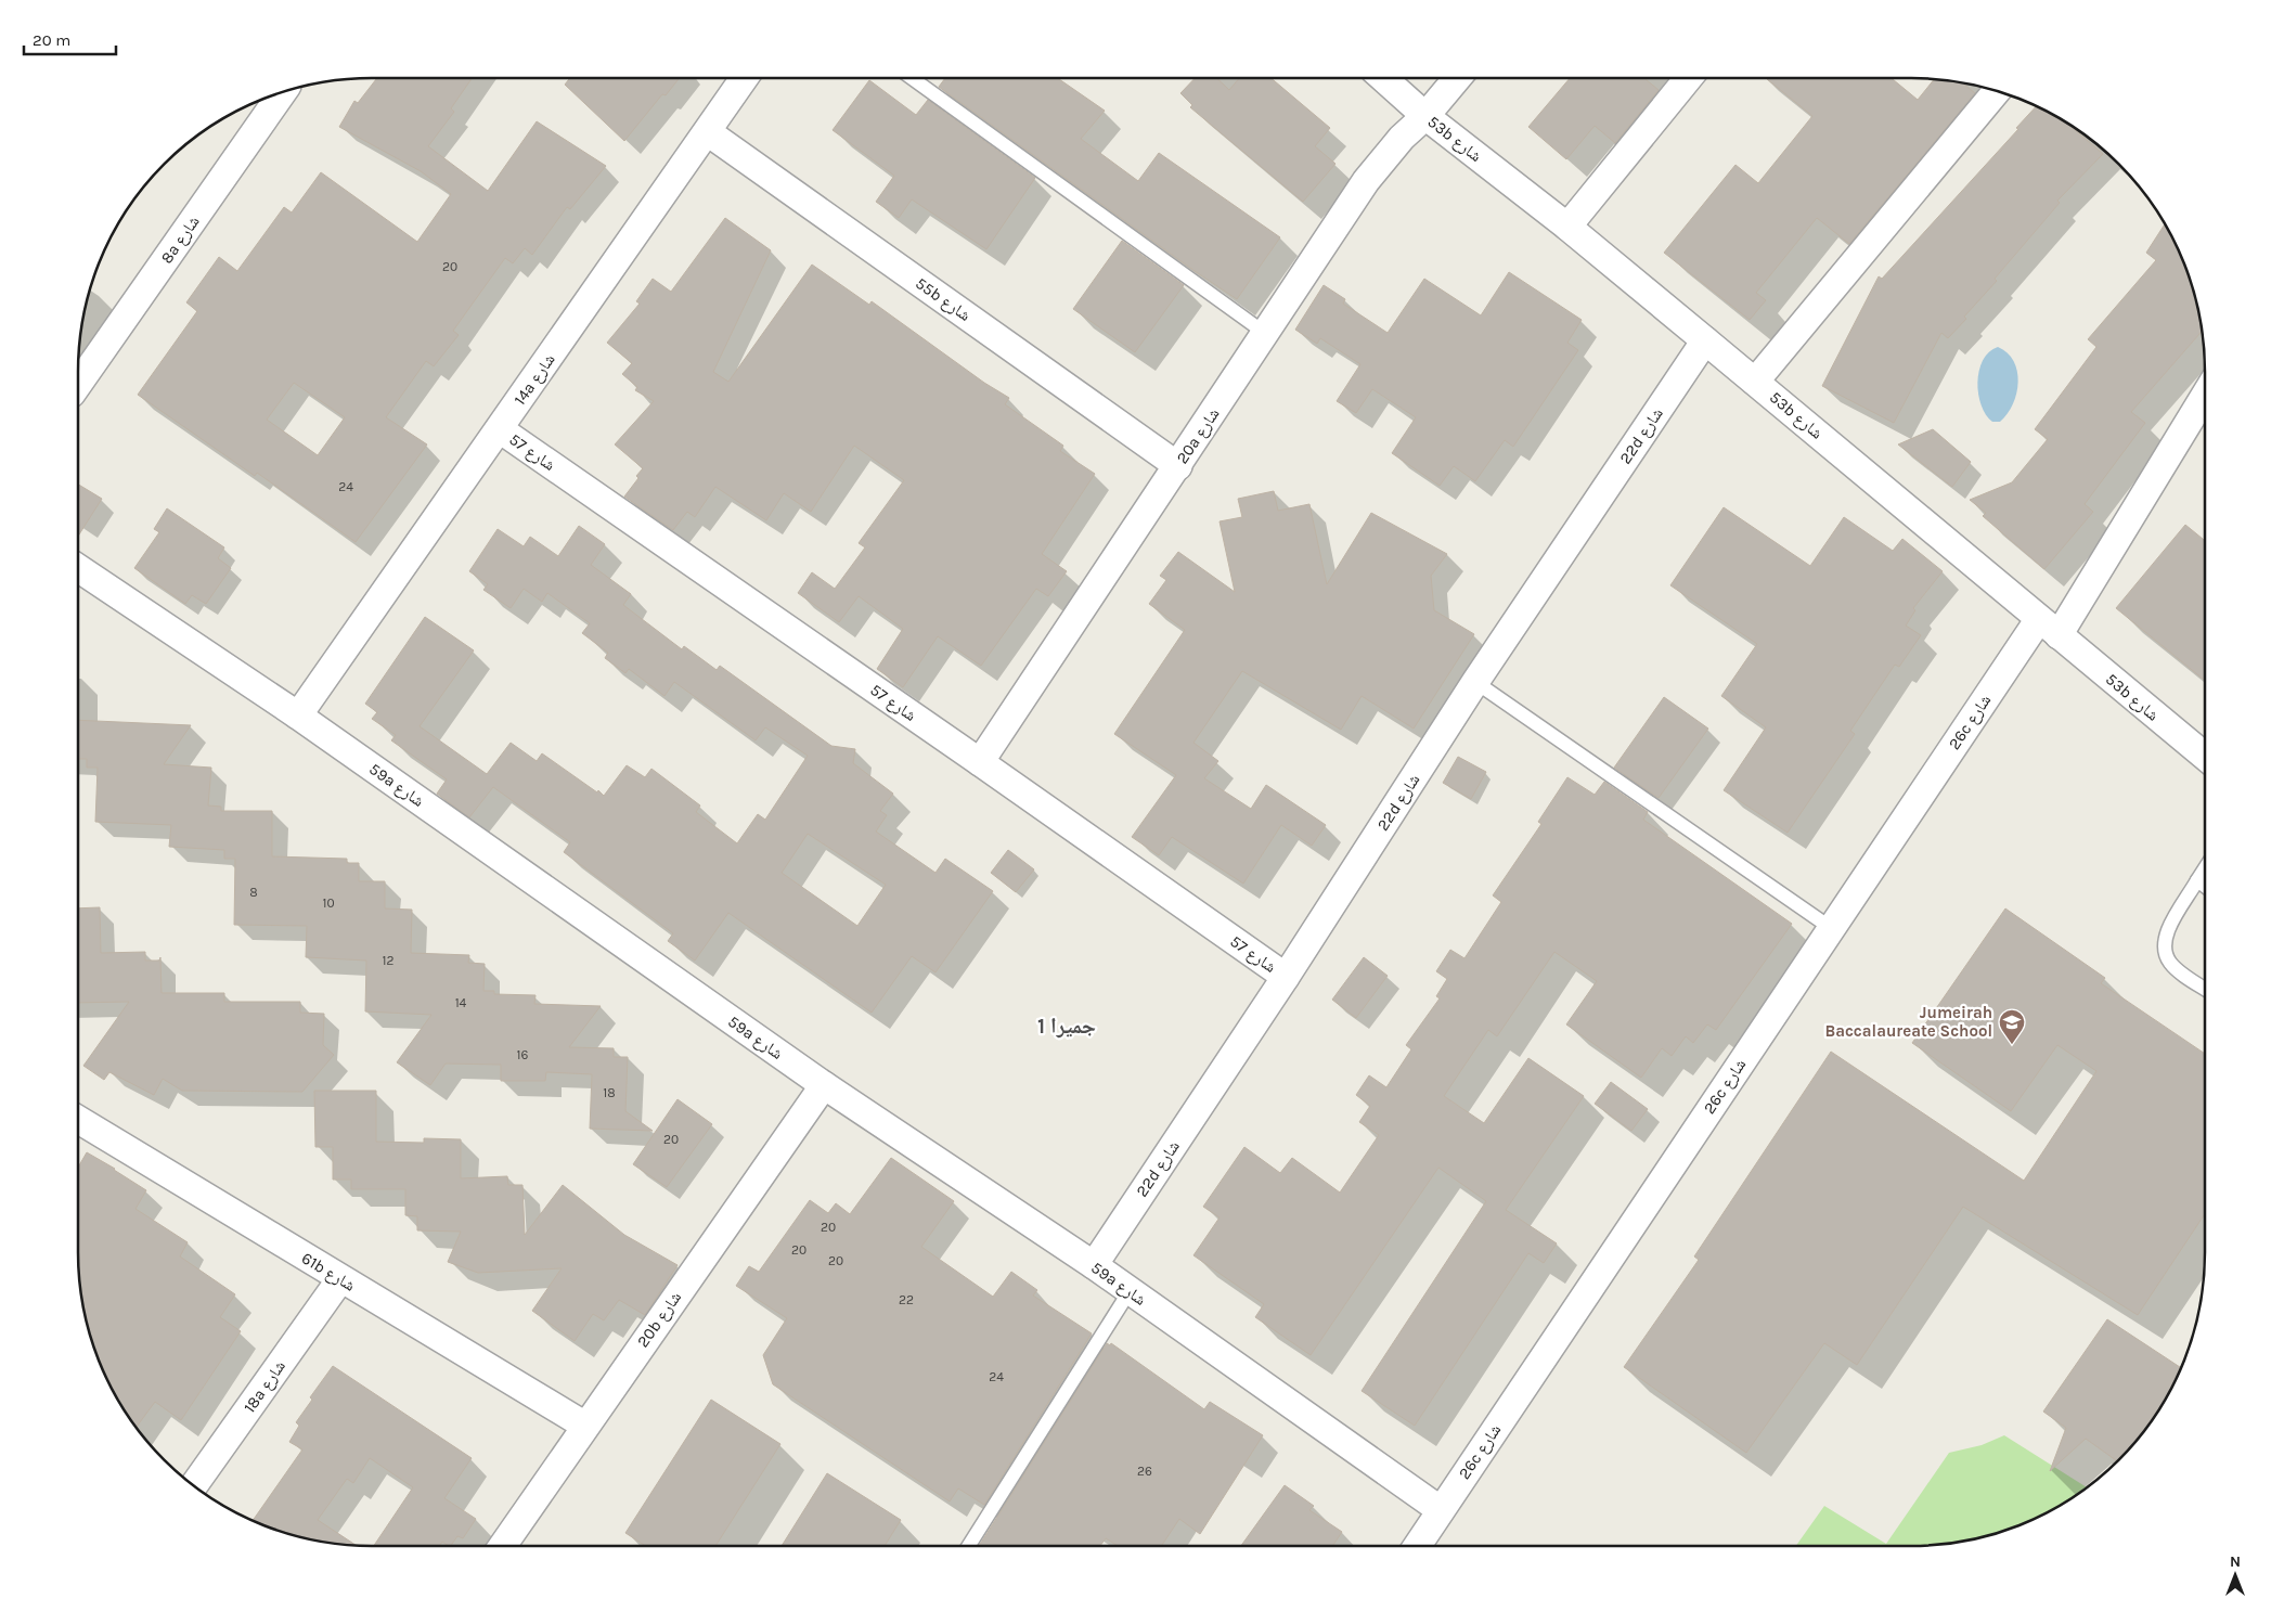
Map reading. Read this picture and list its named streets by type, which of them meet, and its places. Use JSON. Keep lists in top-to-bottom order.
{
  "streets": {
    "street": [
      "53b شارع",
      "8a شارع",
      "55b شارع",
      "14a شارع",
      "20a شارع",
      "22d شارع",
      "شارع 57",
      "26c شارع",
      "59a شارع",
      "61b شارع",
      "20b شارع",
      "18a شارع"
    ]
  },
  "crossings": [
    ["53b شارع", "20a شارع"],
    ["53b شارع", "22d شارع"],
    ["53b شارع", "26c شارع"],
    ["55b شارع", "14a شارع"],
    ["55b شارع", "20a شارع"],
    ["14a شارع", "شارع 57"],
    ["14a شارع", "59a شارع"],
    ["20a شارع", "شارع 57"],
    ["22d شارع", "شارع 57"],
    ["22d شارع", "59a شارع"],
    ["26c شارع", "59a شارع"],
    ["59a شارع", "20b شارع"],
    ["61b شارع", "20b شارع"],
    ["61b شارع", "18a شارع"]
  ],
  "districts": ["جميرا 1"],
  "places": {
    "school or university": ["Jumeirah Baccalaureate School"]
  },
  "house_numbers": [
    "20",
    "24",
    "8",
    "10",
    "12",
    "14",
    "16",
    "18",
    "20",
    "20",
    "20",
    "20",
    "22",
    "24",
    "26"
  ],
  "scale_bar": "20 m",
  "north": "top"
}
